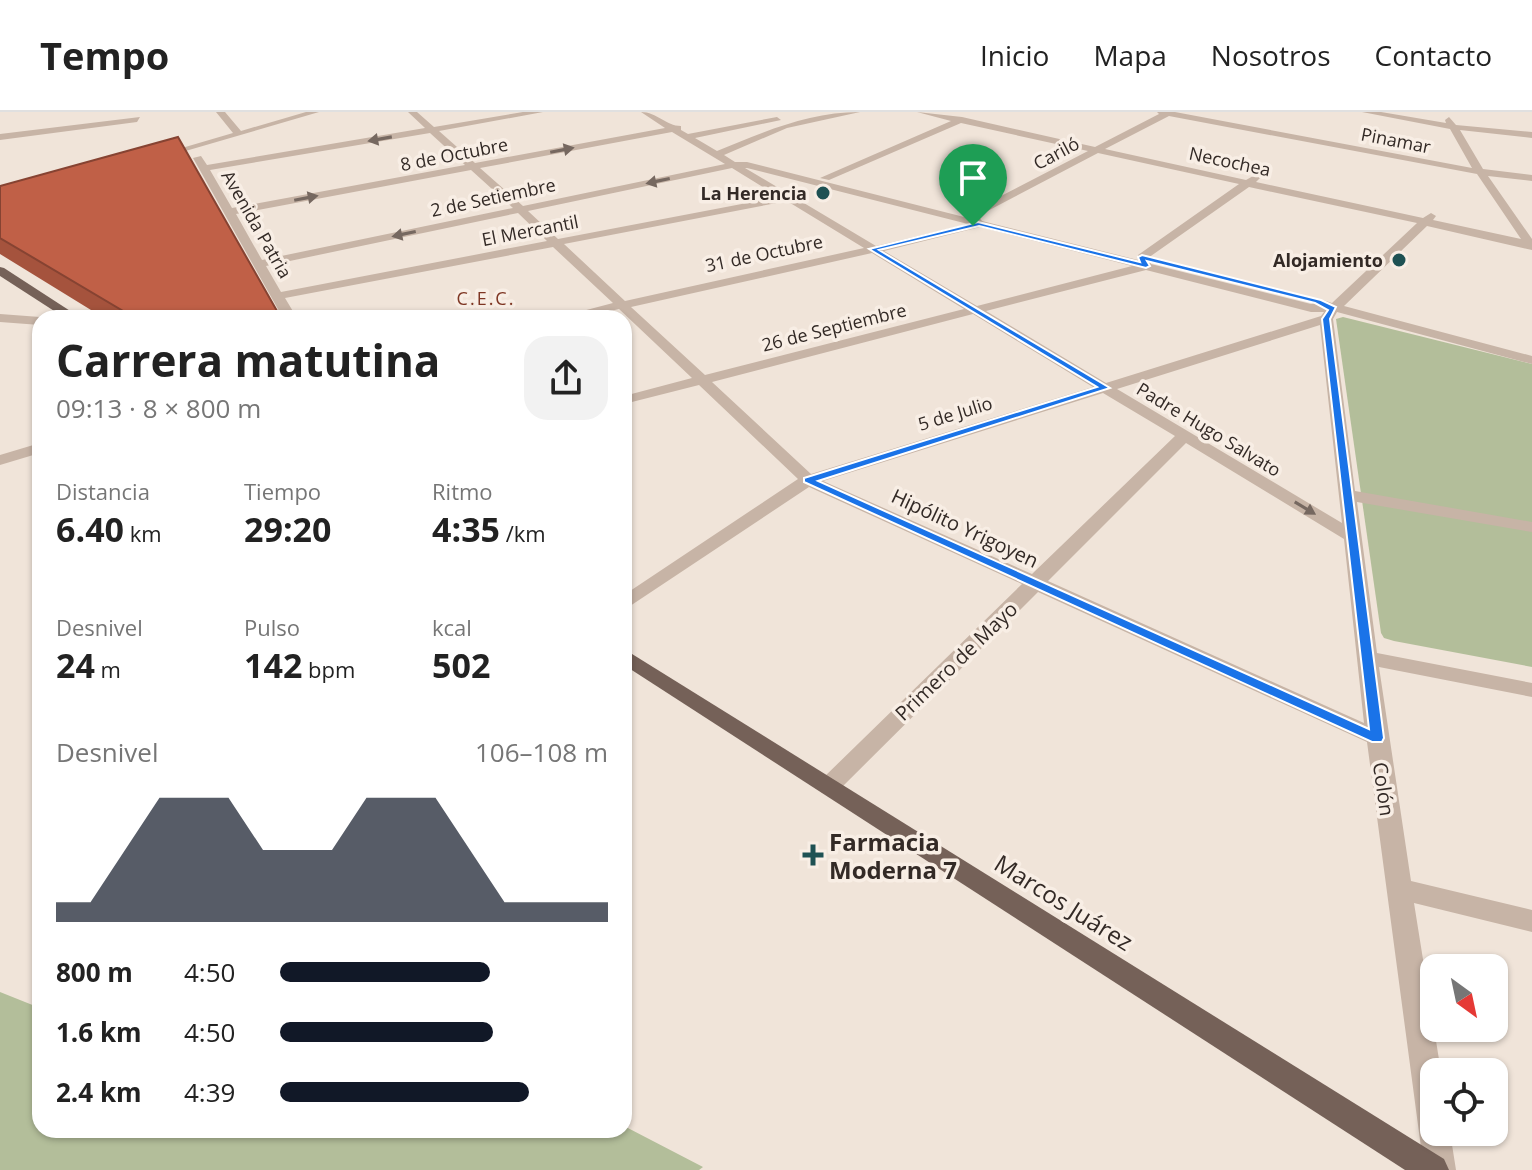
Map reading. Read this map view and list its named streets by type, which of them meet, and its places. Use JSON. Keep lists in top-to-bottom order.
{
  "streets": {
    "main road": ["Marcos Juárez"],
    "street": [
      "Pinamar",
      "Cariló",
      "8 de Octubre",
      "Necochea",
      "2 de Setiembre",
      "Avenida Patria",
      "El Mercantil",
      "31 de Octubre",
      "26 de Septiembre",
      "5 de Julio",
      "Padre Hugo Salvato",
      "Hipólito Yrigoyen",
      "Primero de Mayo",
      "Colón"
    ]
  },
  "crossings": [
    ["Pinamar", "Cariló"],
    ["Cariló", "Necochea"],
    ["Cariló", "31 de Octubre"],
    ["8 de Octubre", "Avenida Patria"],
    ["8 de Octubre", "Hipólito Yrigoyen"],
    ["2 de Setiembre", "Avenida Patria"],
    ["2 de Setiembre", "Padre Hugo Salvato"],
    ["2 de Setiembre", "Hipólito Yrigoyen"],
    ["Avenida Patria", "El Mercantil"],
    ["El Mercantil", "Padre Hugo Salvato"],
    ["El Mercantil", "Hipólito Yrigoyen"],
    ["31 de Octubre", "Padre Hugo Salvato"],
    ["31 de Octubre", "Hipólito Yrigoyen"],
    ["26 de Septiembre", "Padre Hugo Salvato"],
    ["26 de Septiembre", "Hipólito Yrigoyen"],
    ["5 de Julio", "Padre Hugo Salvato"],
    ["5 de Julio", "Hipólito Yrigoyen"],
    ["5 de Julio", "Colón"],
    ["Padre Hugo Salvato", "Primero de Mayo"],
    ["Padre Hugo Salvato", "Colón"],
    ["Hipólito Yrigoyen", "Primero de Mayo"],
    ["Hipólito Yrigoyen", "Colón"],
    ["Primero de Mayo", "Marcos Juárez"]
  ],
  "districts": ["C.E.C."],
  "places": {
    "other": ["La Herencia", "Alojamiento"],
    "health": ["Farmacia Moderna 7"]
  },
  "north": "bottom right",
  "page": {
    "header": "Tempo",
    "nav": [
      "Inicio",
      "Mapa",
      "Nosotros",
      "Contacto"
    ],
    "heading": ["Carrera matutina", "09:13 · 8 × 800 m"],
    "stats": [
      ["Distancia", "6.40 km"],
      ["Tiempo", "29:20"],
      ["Ritmo", "4:35 /km"],
      ["Desnivel", "24 m"],
      ["Pulso", "142 bpm"],
      ["kcal", "502"]
    ],
    "chart": ["Desnivel", "106–108 m"],
    "list": [
      {
        "name": "800 m",
        "note": "4:50"
      },
      {
        "name": "1.6 km",
        "note": "4:50"
      },
      {
        "name": "2.4 km",
        "note": "4:39"
      }
    ]
  }
}
